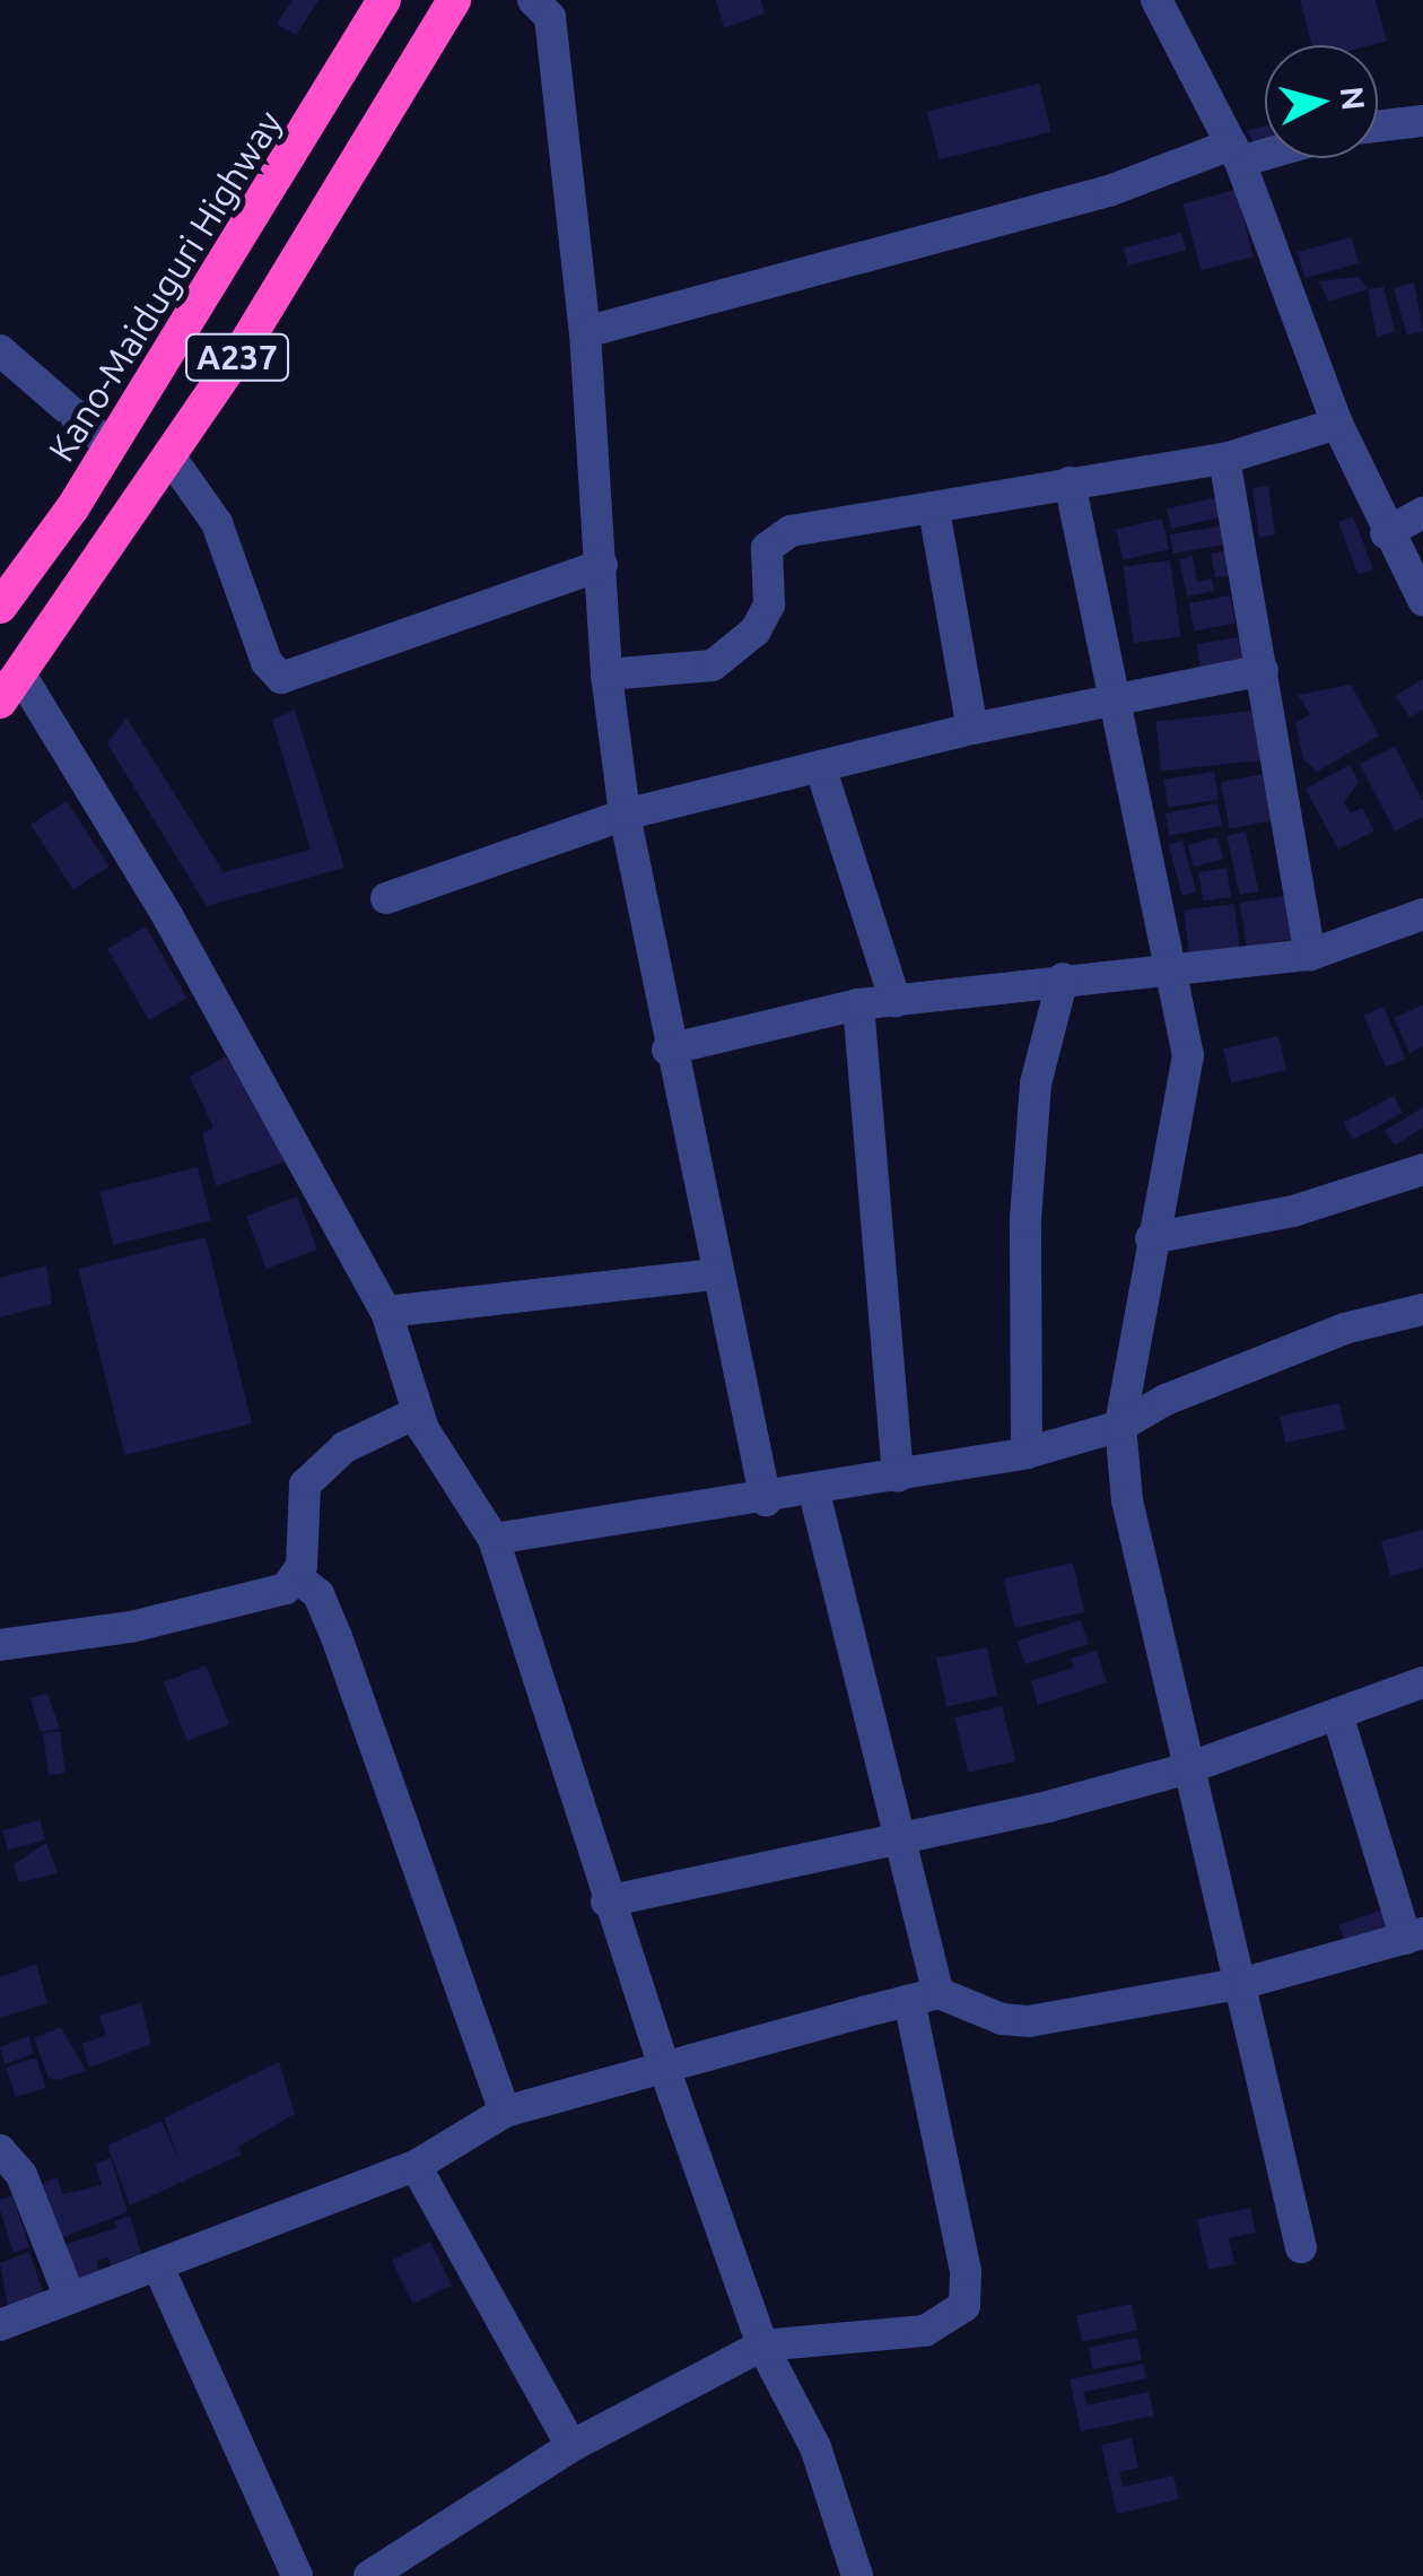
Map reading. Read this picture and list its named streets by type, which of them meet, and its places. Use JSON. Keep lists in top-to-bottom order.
{
  "streets": {
    "highway": ["Kano-Maiduguri Highway", "A237"]
  },
  "north": "right"
}
